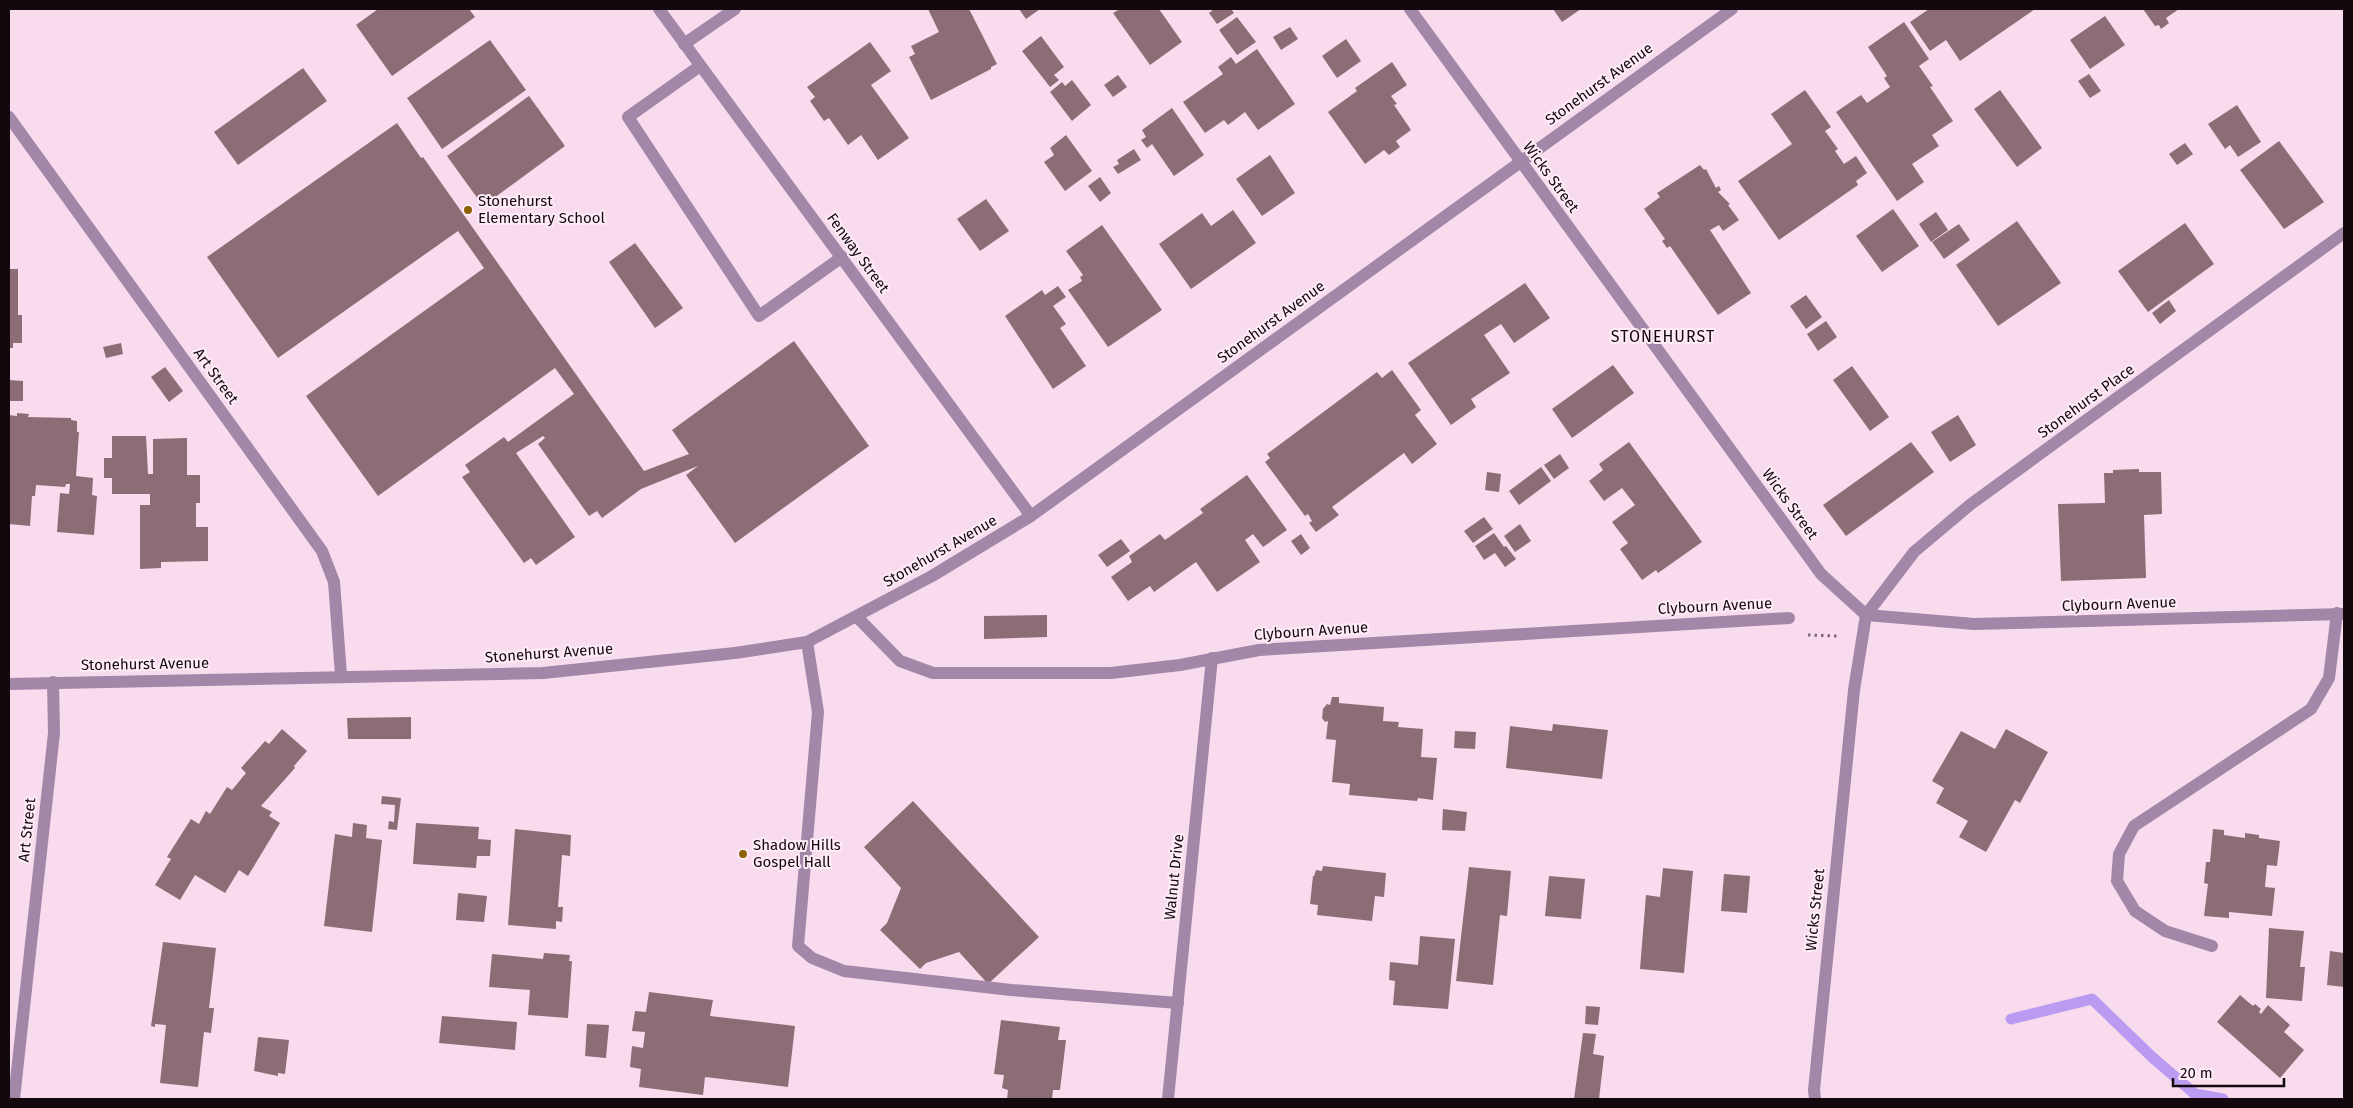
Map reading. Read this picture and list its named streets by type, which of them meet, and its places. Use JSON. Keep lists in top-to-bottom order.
{
  "streets": {
    "street": [
      "Stonehurst Avenue",
      "Wicks Street",
      "Fenway Street",
      "Art Street",
      "Stonehurst Place",
      "Clybourn Avenue",
      "Walnut Drive"
    ]
  },
  "crossings": [
    ["Stonehurst Avenue", "Wicks Street"],
    ["Stonehurst Avenue", "Fenway Street"],
    ["Stonehurst Avenue", "Art Street"],
    ["Stonehurst Avenue", "Clybourn Avenue"],
    ["Wicks Street", "Stonehurst Place"],
    ["Wicks Street", "Clybourn Avenue"],
    ["Stonehurst Place", "Clybourn Avenue"],
    ["Clybourn Avenue", "Walnut Drive"]
  ],
  "districts": ["STONEHURST"],
  "places": ["Stonehurst Elementary School", "Shadow Hills Gospel Hall"],
  "scale_bar": "20 m"
}
